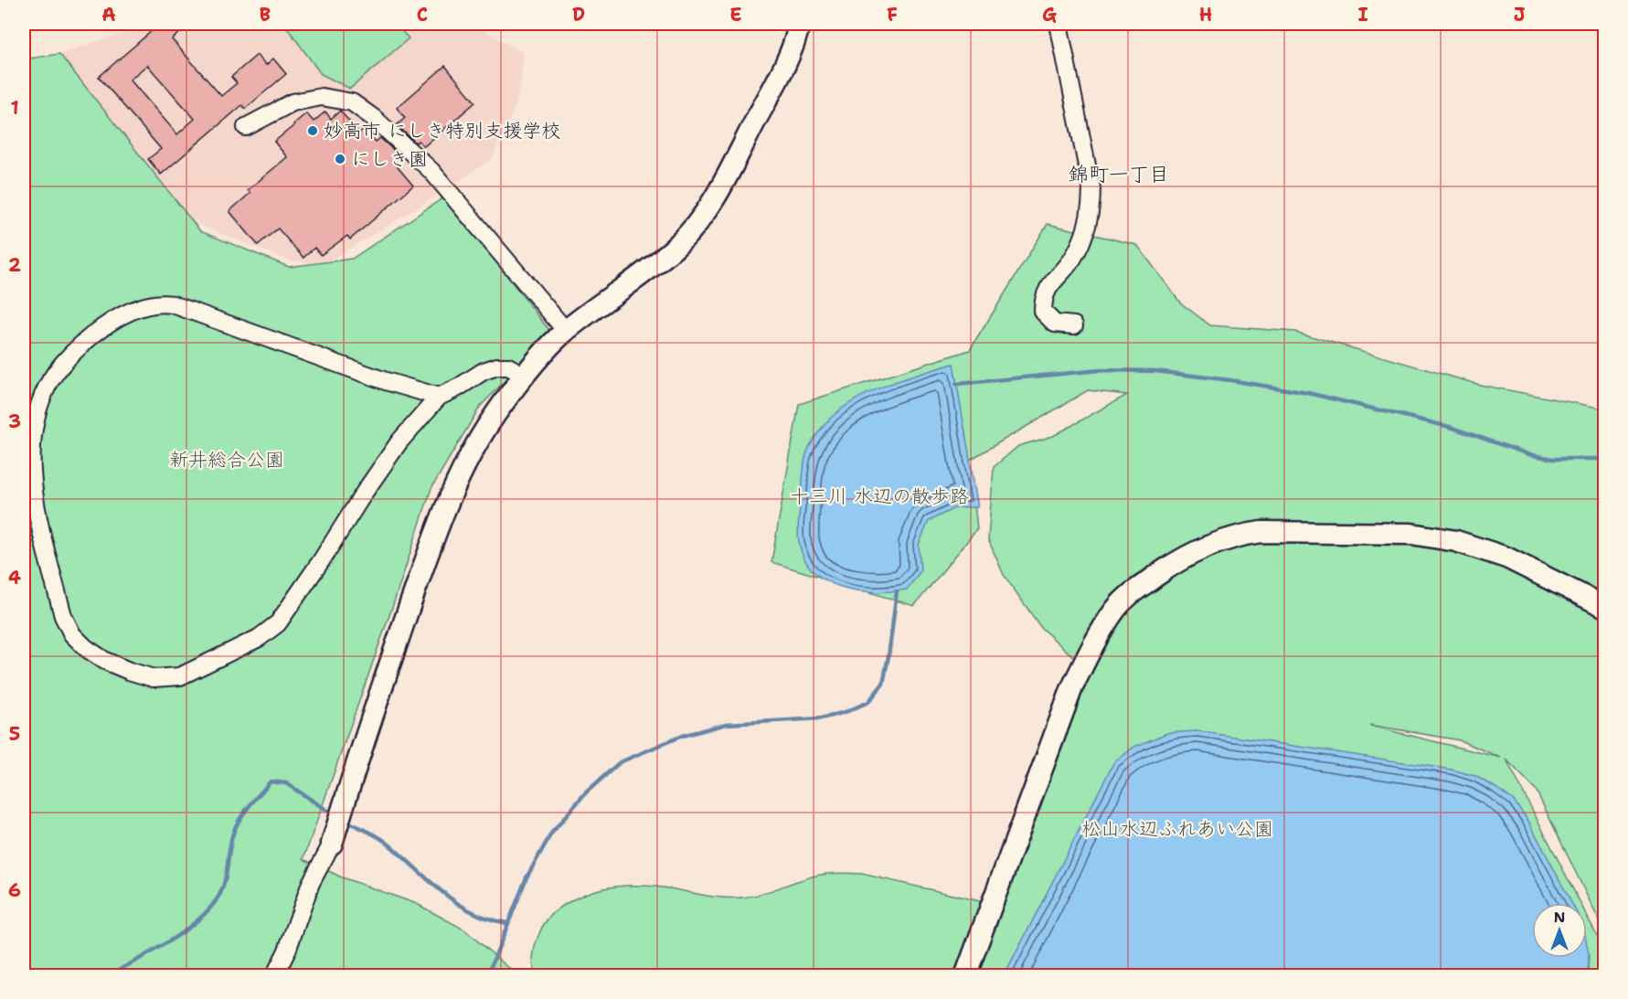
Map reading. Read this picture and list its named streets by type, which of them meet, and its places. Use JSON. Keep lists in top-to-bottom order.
{
  "districts": ["錦町一丁目"],
  "parks": ["新井総合公園", "十三川 水辺の散歩路", "松山水辺ふれあい公園"],
  "places": ["妙高市 にしき特別支援学校", "にしき園"],
  "north": "top",
  "grid": {
    "columns": [
      "A",
      "B",
      "C",
      "D",
      "E",
      "F",
      "G",
      "H",
      "I",
      "J"
    ],
    "rows": [
      "1",
      "2",
      "3",
      "4",
      "5",
      "6"
    ]
  }
}
